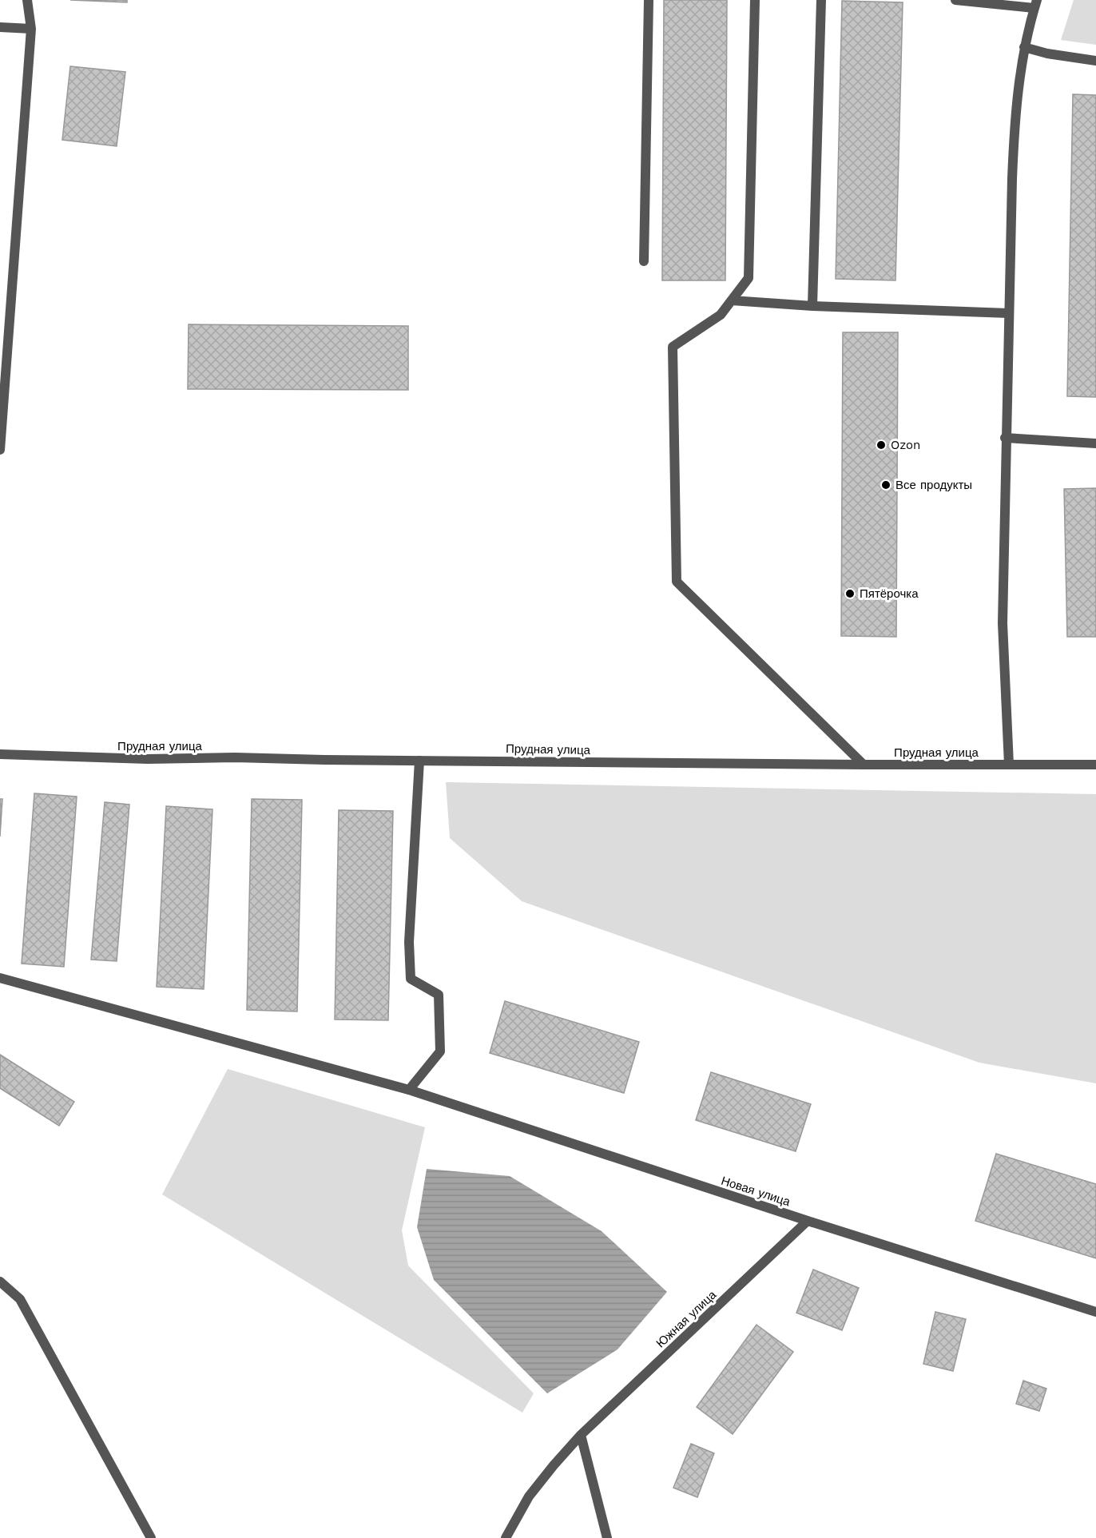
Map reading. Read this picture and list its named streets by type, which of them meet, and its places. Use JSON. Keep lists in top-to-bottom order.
{
  "streets": {
    "street": ["Прудная улица", "Новая улица", "Южная улица"]
  },
  "crossings": [
    ["Новая улица", "Южная улица"]
  ],
  "places": ["Ozon", "Все продукты", "Пятёрочка"]
}
